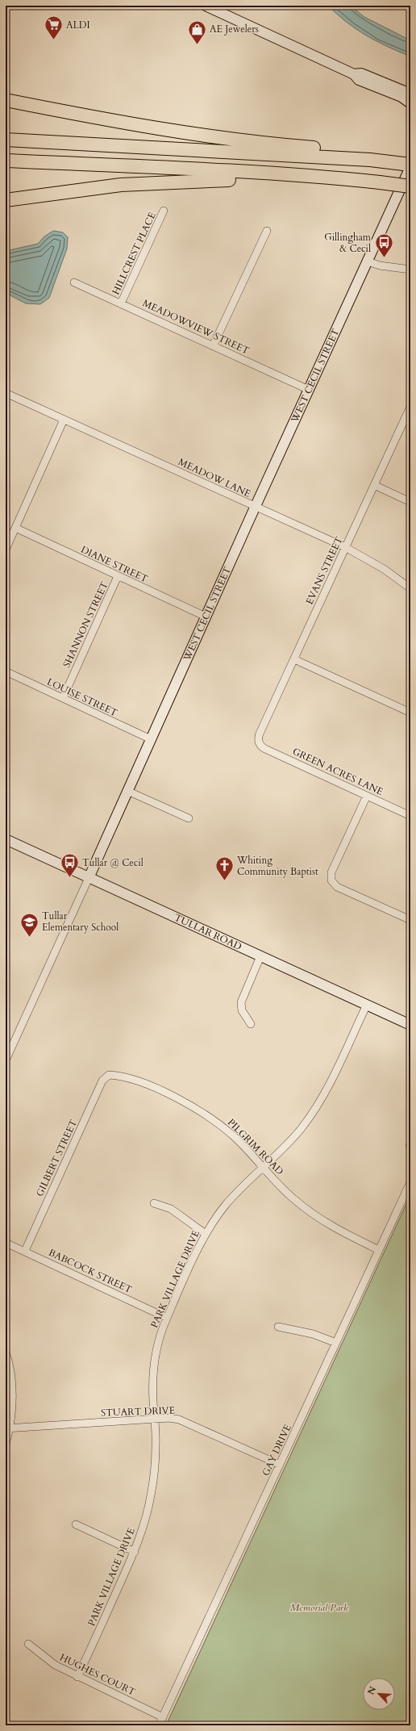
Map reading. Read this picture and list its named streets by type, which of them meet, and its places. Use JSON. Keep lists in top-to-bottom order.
{
  "streets": {
    "main road": ["WEST CECIL STREET", "TULLAR ROAD"],
    "street": [
      "HILLCREST PLACE",
      "MEADOWVIEW STREET",
      "MEADOW LANE",
      "DIANE STREET",
      "EVANS STREET",
      "SHANNON STREET",
      "LOUISE STREET",
      "GREEN ACRES LANE",
      "PILGRIM ROAD",
      "GILBERT STREET",
      "BABCOCK STREET",
      "PARK VILLAGE DRIVE",
      "STUART DRIVE",
      "GAY DRIVE",
      "HUGHES COURT"
    ]
  },
  "crossings": [
    ["HILLCREST PLACE", "MEADOWVIEW STREET"],
    ["MEADOWVIEW STREET", "WEST CECIL STREET"],
    ["WEST CECIL STREET", "MEADOW LANE"],
    ["WEST CECIL STREET", "DIANE STREET"],
    ["WEST CECIL STREET", "LOUISE STREET"],
    ["WEST CECIL STREET", "TULLAR ROAD"],
    ["MEADOW LANE", "EVANS STREET"],
    ["DIANE STREET", "SHANNON STREET"],
    ["EVANS STREET", "GREEN ACRES LANE"],
    ["SHANNON STREET", "LOUISE STREET"],
    ["TULLAR ROAD", "PARK VILLAGE DRIVE"],
    ["PILGRIM ROAD", "GILBERT STREET"],
    ["PILGRIM ROAD", "PARK VILLAGE DRIVE"],
    ["PILGRIM ROAD", "GAY DRIVE"],
    ["GILBERT STREET", "BABCOCK STREET"],
    ["BABCOCK STREET", "PARK VILLAGE DRIVE"],
    ["PARK VILLAGE DRIVE", "STUART DRIVE"],
    ["PARK VILLAGE DRIVE", "HUGHES COURT"],
    ["STUART DRIVE", "GAY DRIVE"],
    ["GAY DRIVE", "HUGHES COURT"]
  ],
  "parks": ["Memorial Park"],
  "places": {
    "supermarket": ["ALDI"],
    "shop": ["AE Jewelers"],
    "bus stop": ["Gillingham & Cecil", "Tullar @ Cecil"],
    "church": ["Whiting Community Baptist"],
    "school or university": ["Tullar Elementary School"]
  },
  "north": "top left"
}
